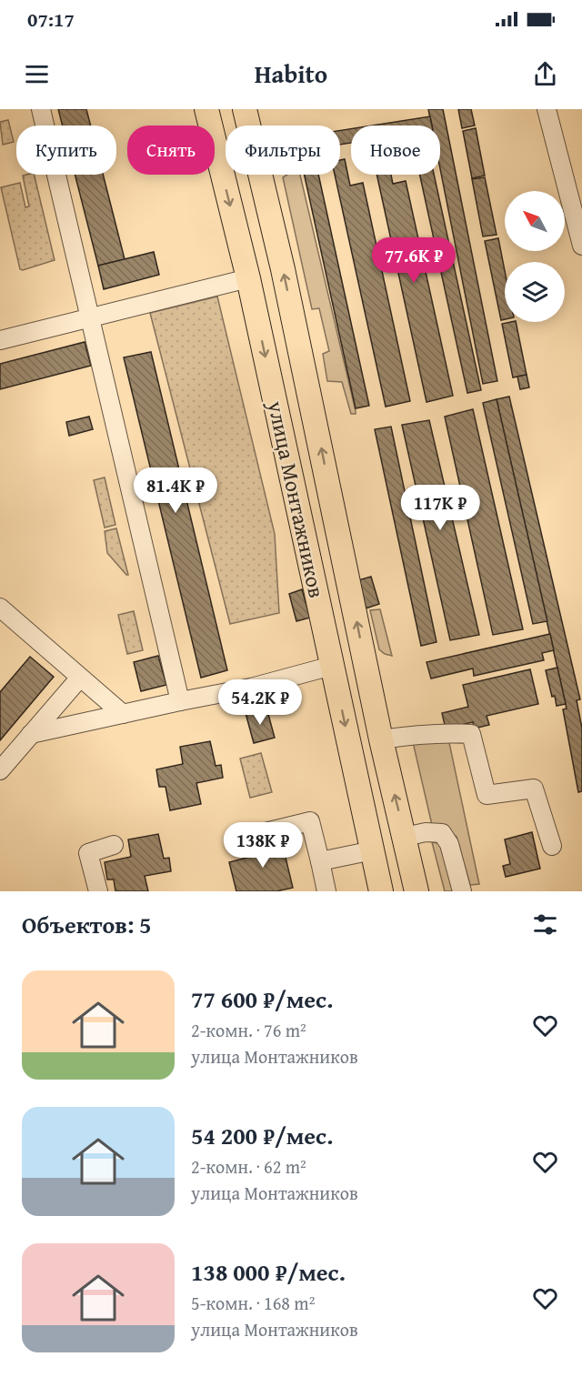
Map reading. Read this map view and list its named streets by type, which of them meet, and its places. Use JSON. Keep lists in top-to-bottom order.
{
  "streets": {
    "main road": ["улица Монтажников"]
  },
  "north": "top left",
  "page": {
    "status": "07:17",
    "header": "Habito",
    "chip": [
      "Купить",
      "Снять",
      "Фильтры",
      "Новое"
    ],
    "price": [
      "77.6K ₽",
      "81.4K ₽",
      "117K ₽",
      "54.2K ₽",
      "138K ₽"
    ],
    "heading": "Объектов: 5",
    "list": [
      {
        "name": "77 600 ₽/мес.",
        "note": "2-комн. · 76 m² · улица Монтажников"
      },
      {
        "name": "54 200 ₽/мес.",
        "note": "2-комн. · 62 m² · улица Монтажников"
      },
      {
        "name": "138 000 ₽/мес.",
        "note": "5-комн. · 168 m² · улица Монтажников"
      }
    ]
  }
}
